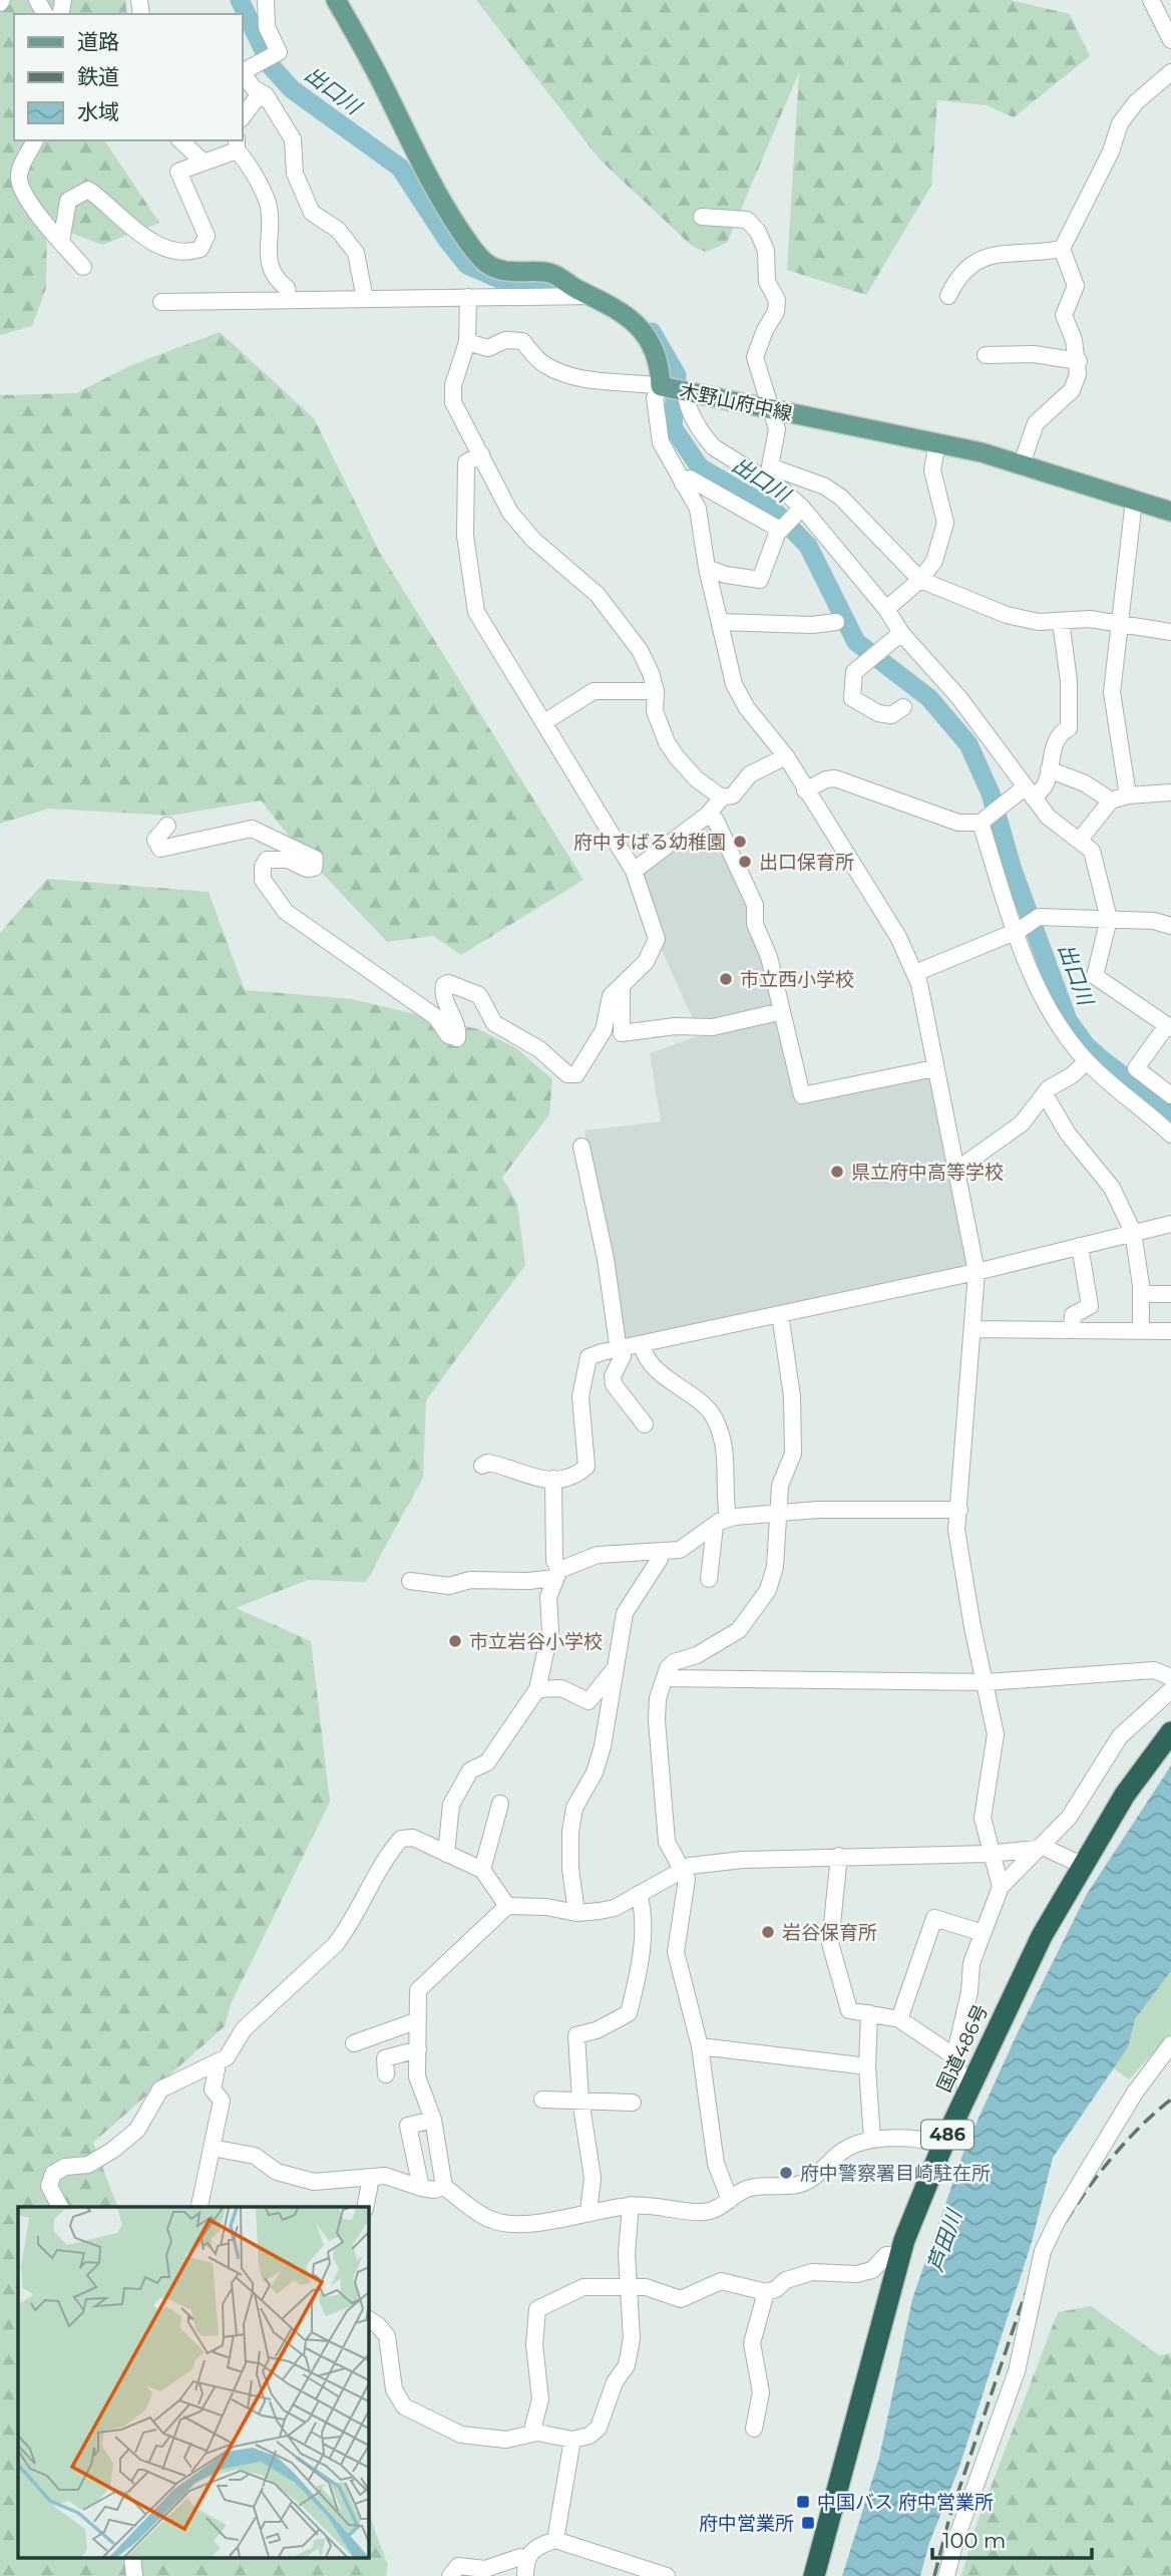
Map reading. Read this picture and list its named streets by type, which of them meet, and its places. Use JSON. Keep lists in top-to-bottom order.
{
  "streets": {
    "highway": ["国道486号", "486"],
    "main road": ["木野山府中線"]
  },
  "water": ["出口川", "芦田川"],
  "places": {
    "other": [
      "府中すばる幼稚園",
      "出口保育所",
      "市立西小学校",
      "県立府中高等学校",
      "市立岩谷小学校",
      "岩谷保育所",
      "府中警察署目崎駐在所"
    ],
    "transit": ["中国バス 府中営業所", "府中営業所"]
  },
  "legend": ["道路", "鉄道", "水域"],
  "scale_bar": "100 m"
}
